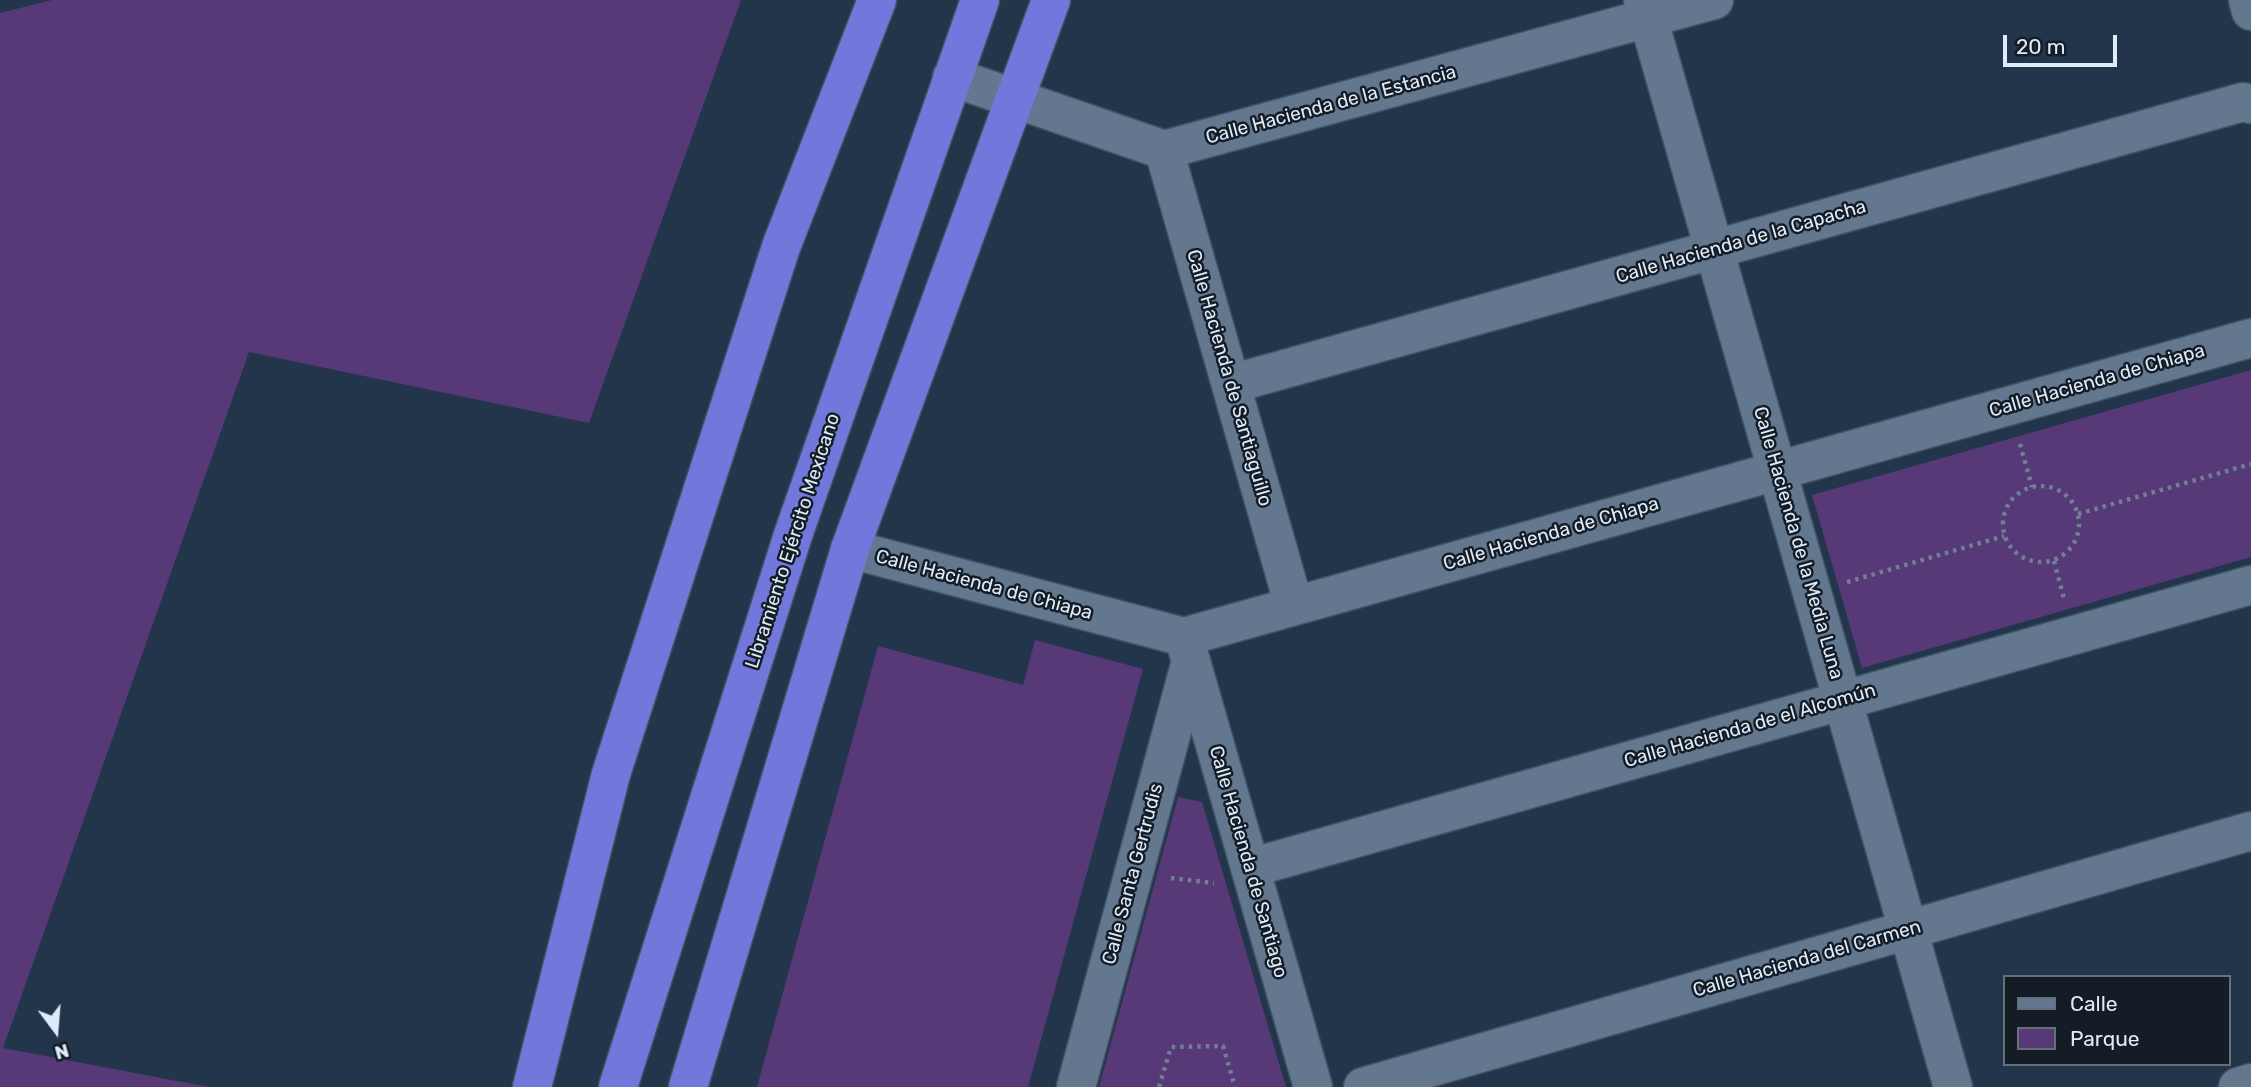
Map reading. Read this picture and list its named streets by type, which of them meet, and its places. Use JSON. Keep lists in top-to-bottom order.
{
  "streets": {
    "highway": ["Libramiento Ejército Mexicano"],
    "street": [
      "Calle Hacienda de la Estancia",
      "Calle Hacienda de la Capacha",
      "Calle Hacienda de Santiaguillo",
      "Calle Hacienda de Chiapa",
      "Calle Hacienda de la Media Luna",
      "Calle Hacienda de el Alcomún",
      "Calle Hacienda de Santiago",
      "Calle Santa Gertrudis",
      "Calle Hacienda del Carmen"
    ]
  },
  "crossings": [
    ["Calle Hacienda de la Estancia", "Calle Hacienda de Santiaguillo"],
    ["Calle Hacienda de la Estancia", "Calle Hacienda de la Media Luna"],
    ["Calle Hacienda de la Capacha", "Calle Hacienda de Santiaguillo"],
    ["Calle Hacienda de la Capacha", "Calle Hacienda de la Media Luna"],
    ["Calle Hacienda de Santiaguillo", "Calle Hacienda de Chiapa"],
    ["Calle Hacienda de Chiapa", "Calle Hacienda de la Media Luna"],
    ["Calle Hacienda de Chiapa", "Calle Hacienda de Santiago"],
    ["Calle Hacienda de Chiapa", "Calle Santa Gertrudis"],
    ["Calle Hacienda de la Media Luna", "Calle Hacienda de el Alcomún"],
    ["Calle Hacienda de la Media Luna", "Calle Hacienda del Carmen"],
    ["Calle Hacienda de el Alcomún", "Calle Hacienda de Santiago"],
    ["Calle Hacienda de Santiago", "Calle Santa Gertrudis"]
  ],
  "legend": ["Calle", "Parque"],
  "scale_bar": "20 m",
  "north": "bottom"
}
